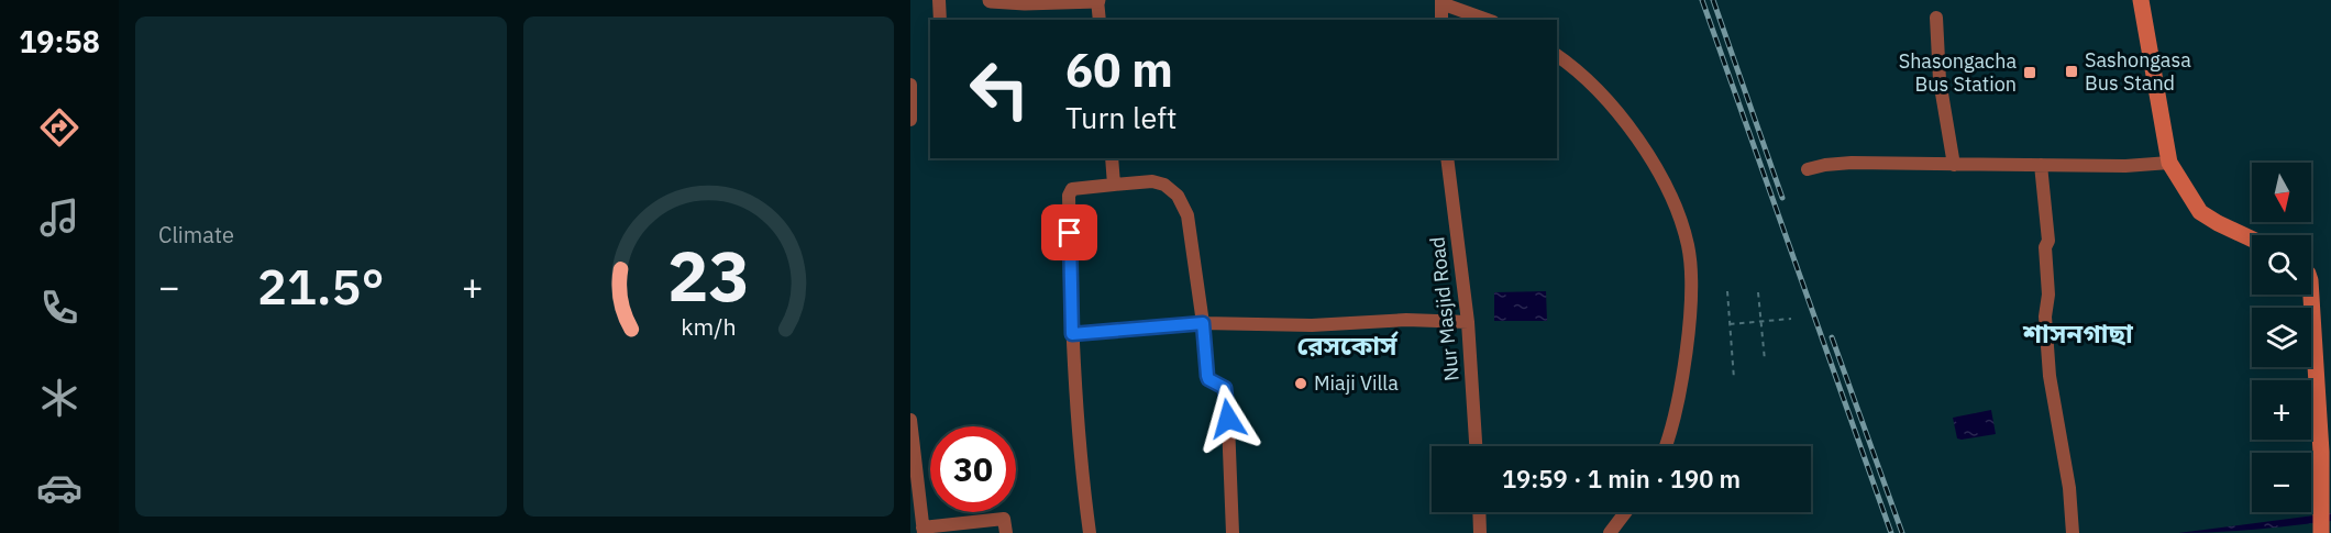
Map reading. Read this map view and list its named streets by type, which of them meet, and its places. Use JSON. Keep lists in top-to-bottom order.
{
  "streets": {
    "street": ["Nur Masjid Road"]
  },
  "districts": ["শাসনগাছা", "রেসকোর্স"],
  "places": {
    "transit": ["Sashongasa Bus Stand", "Shasongacha Bus Station"],
    "other": ["Miaji Villa"]
  },
  "north": "bottom",
  "page": {
    "tabs": "19:58",
    "tile": "Climate",
    "turn": ["60 m", "Turn left"],
    "map_buttons": ["+", "−"],
    "heat": ["−", "21.5°", "+"],
    "limit": "30",
    "trip": "19:59 · 1 min · 190 m",
    "gauge": ["23", "km/h"]
  }
}
